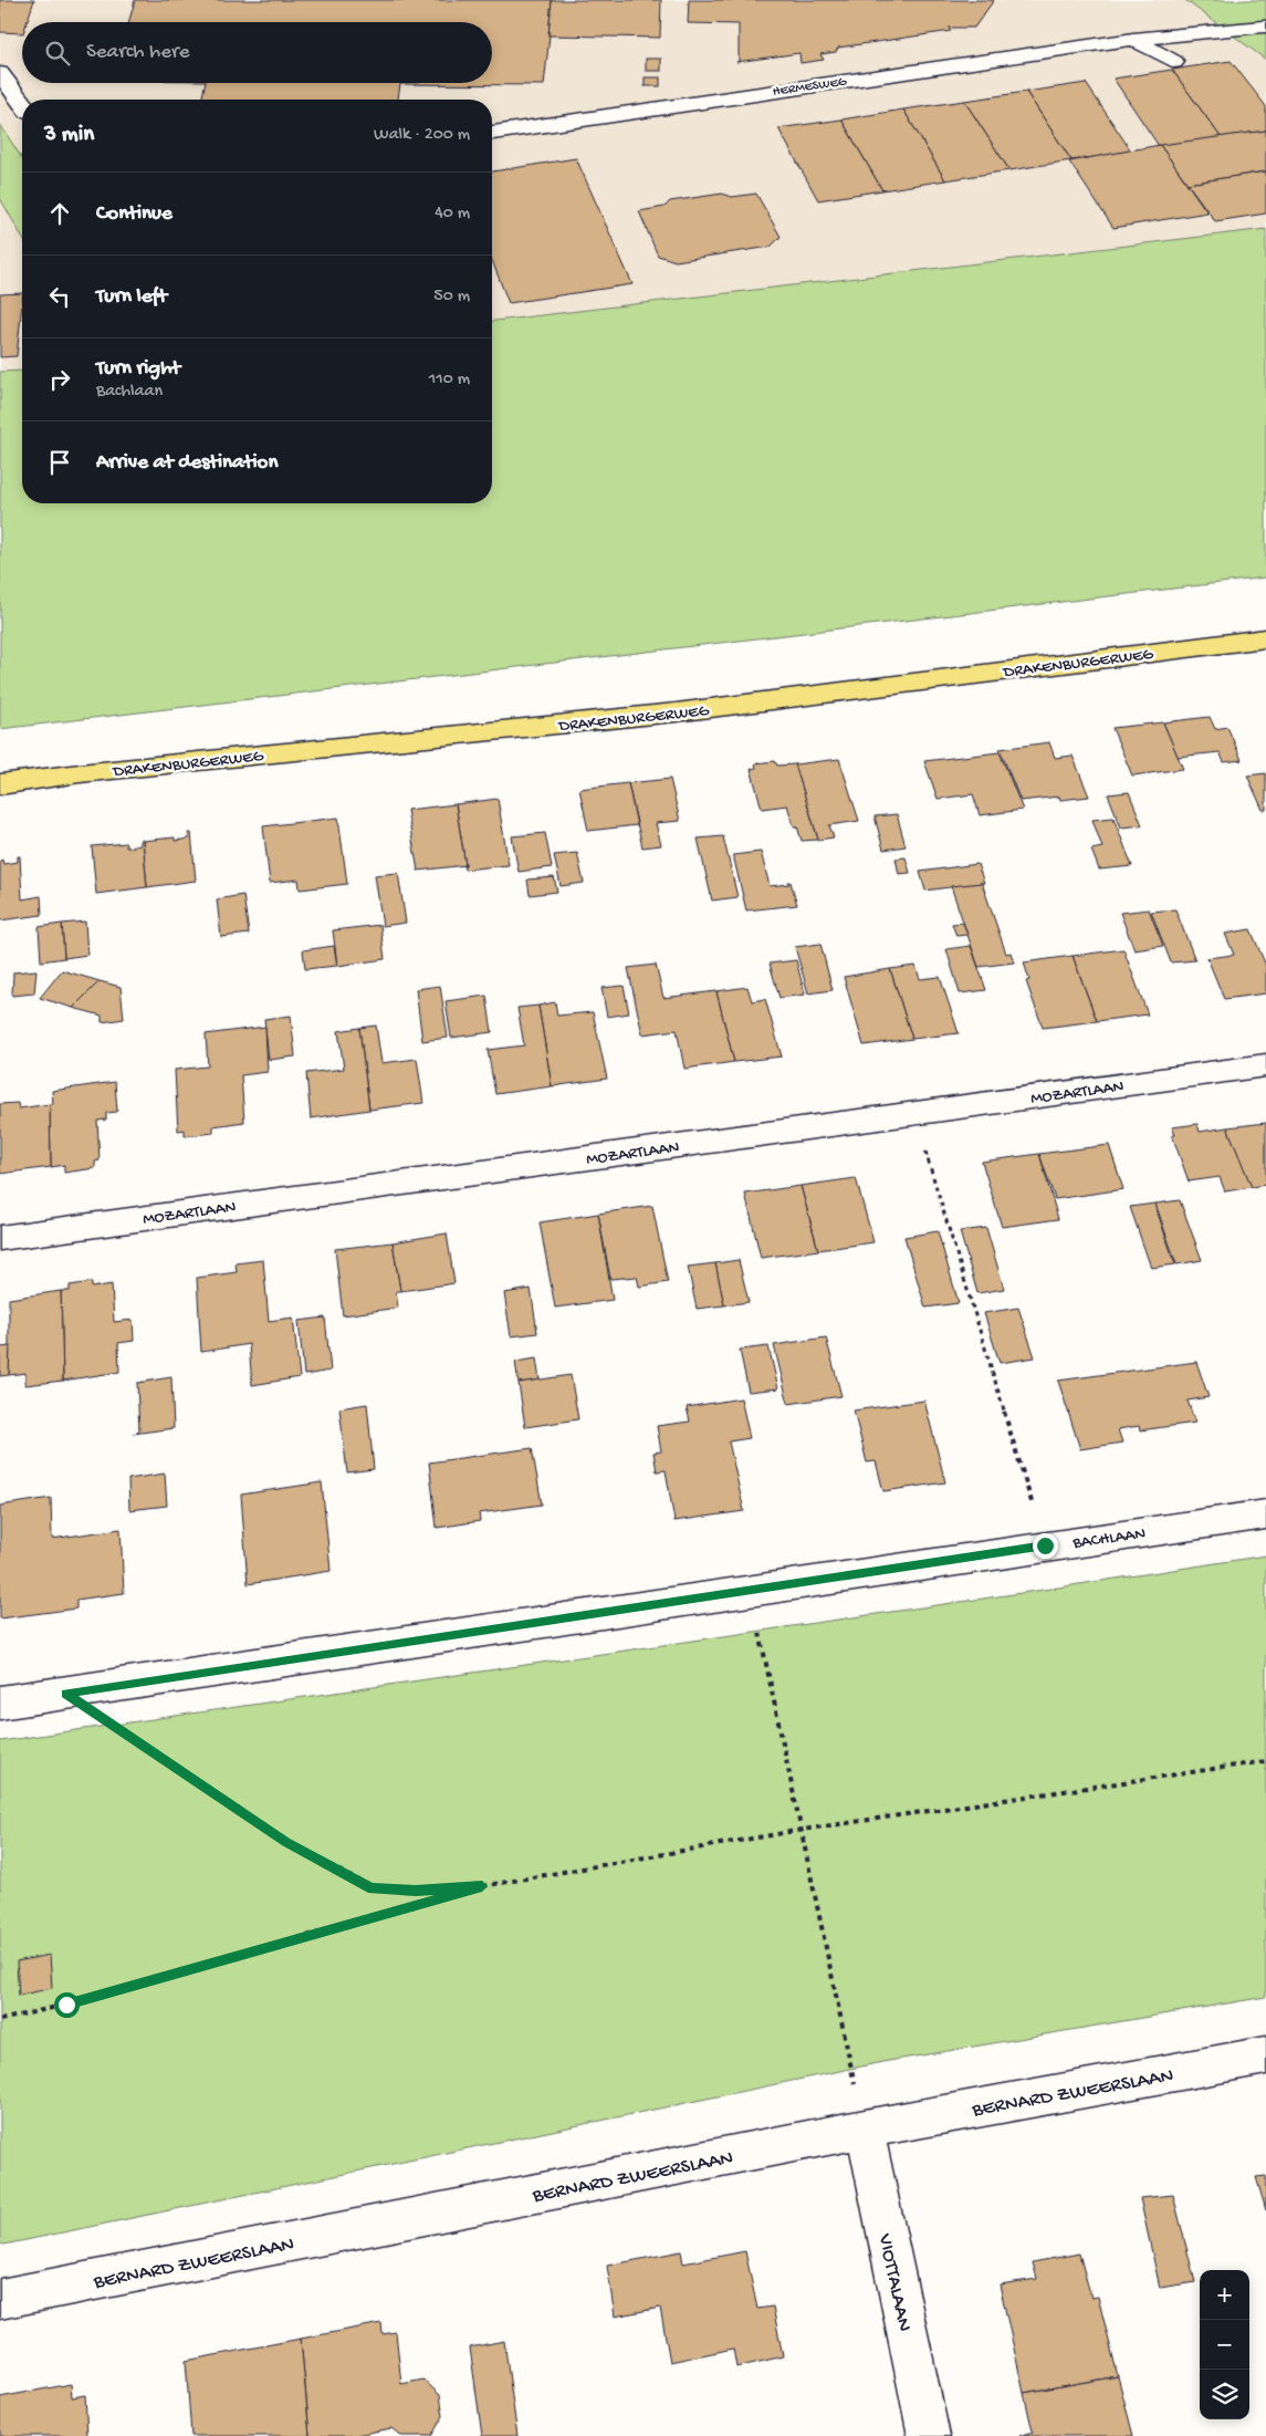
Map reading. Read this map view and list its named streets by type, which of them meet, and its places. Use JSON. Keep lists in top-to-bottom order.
{
  "streets": {
    "main road": ["DRAKENBURGERWEG"],
    "street": [
      "HERMESWEG",
      "MOZARTLAAN",
      "BACHLAAN",
      "BERNARD ZWEERSLAAN",
      "VIOTTALAAN"
    ]
  },
  "crossings": [
    ["BERNARD ZWEERSLAAN", "VIOTTALAAN"]
  ],
  "page": {
    "search": "Search here",
    "heading": ["3 min", "Walk · 200 m"],
    "list": [
      ["Continue", "40 m"],
      ["Turn left", "50 m"],
      ["Turn right", "Bachlaan", "110 m"],
      "Arrive at destination"
    ],
    "map_buttons": ["+", "−"]
  }
}
